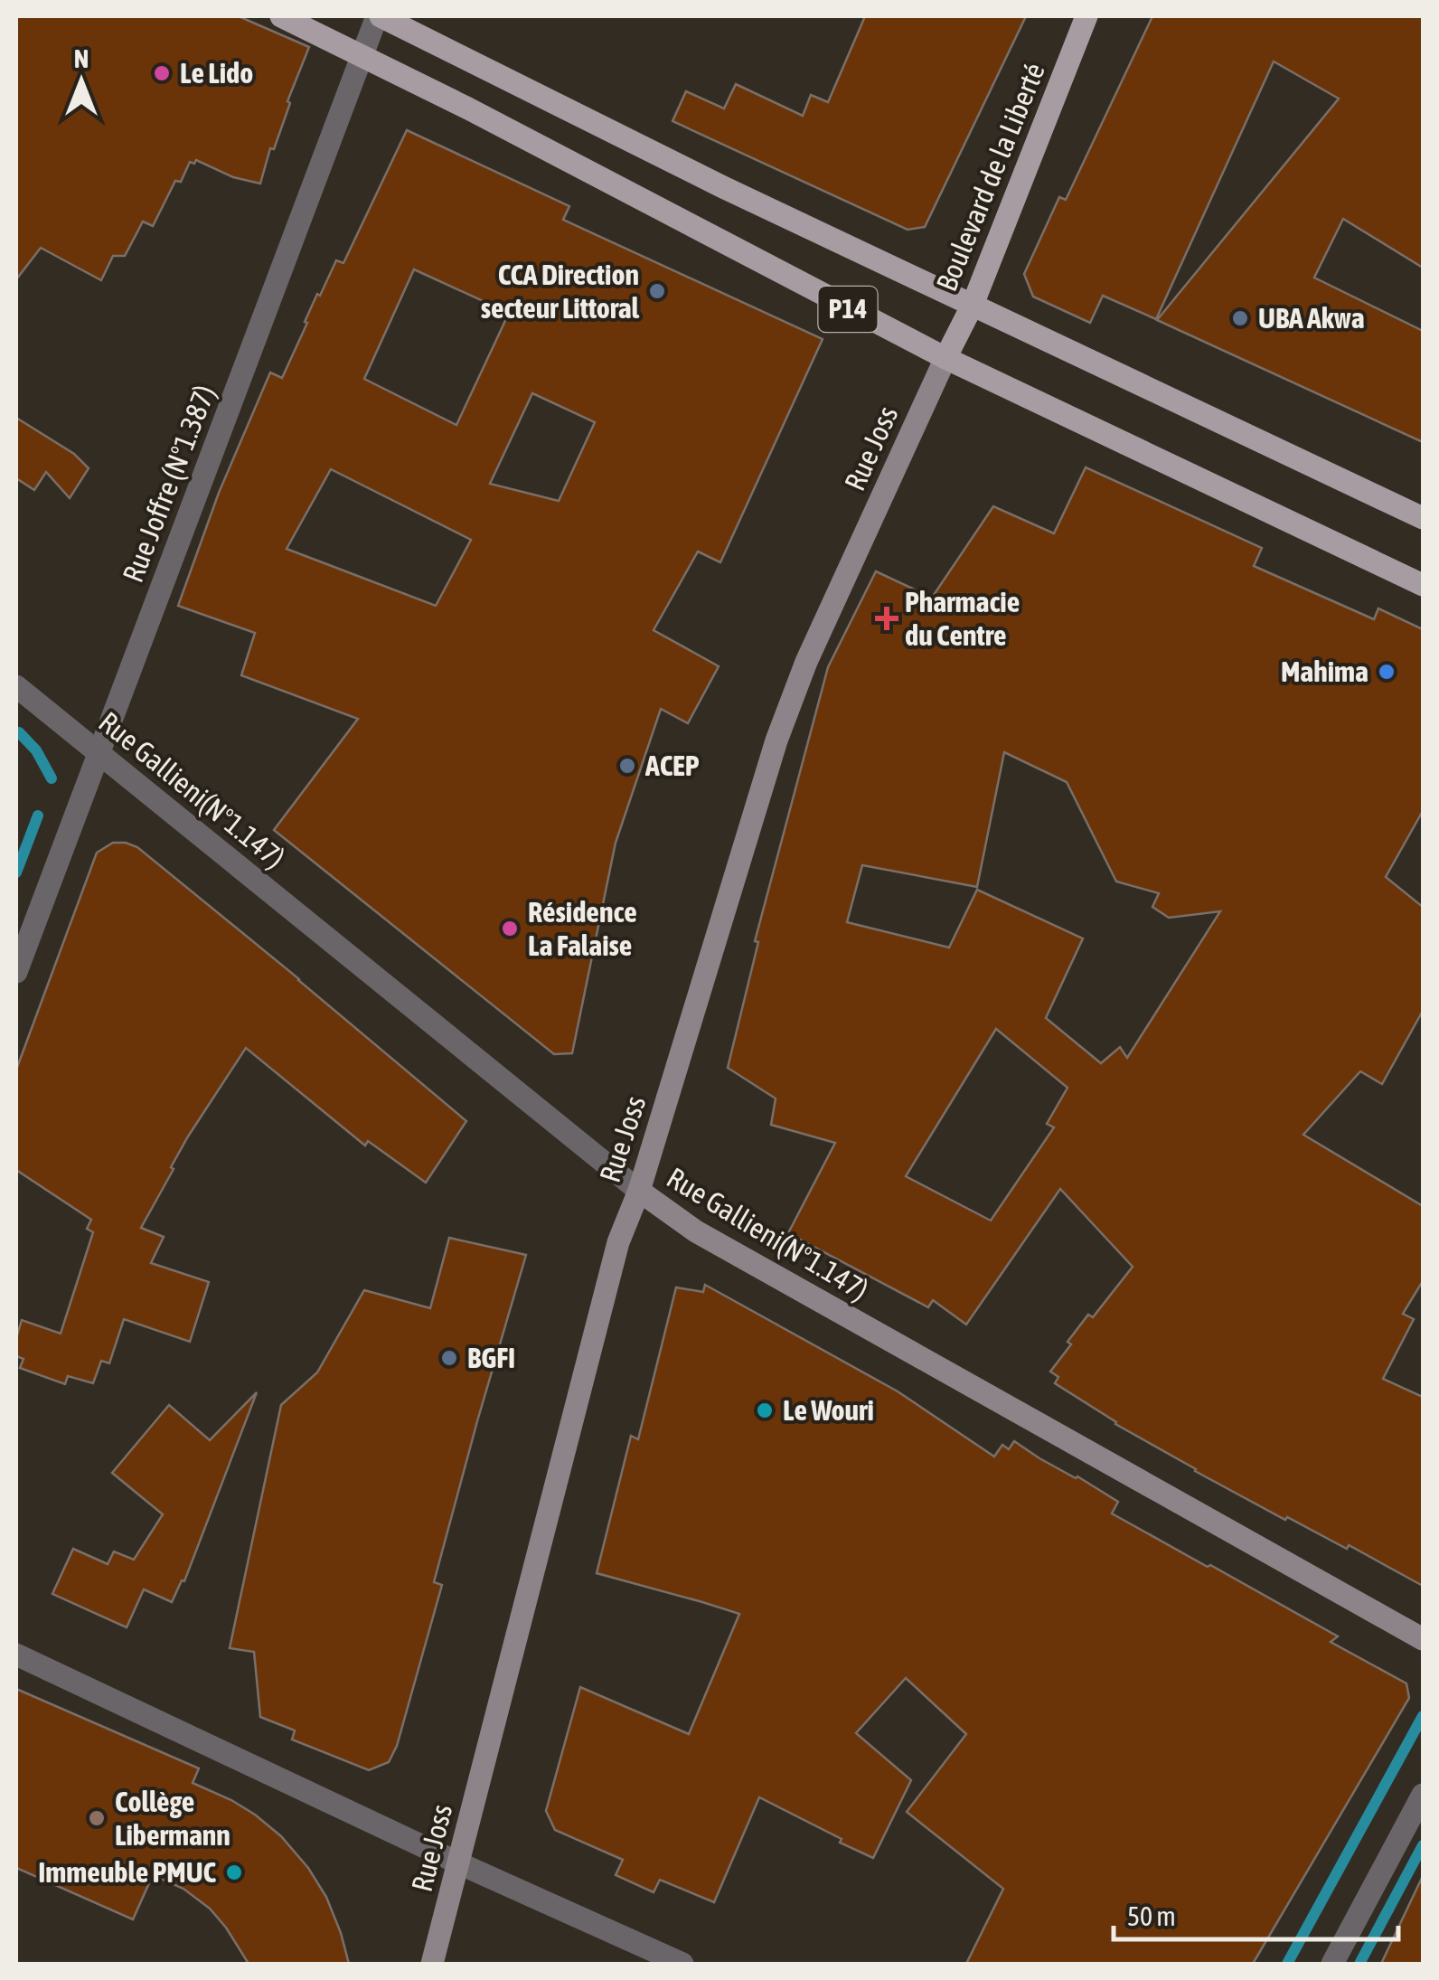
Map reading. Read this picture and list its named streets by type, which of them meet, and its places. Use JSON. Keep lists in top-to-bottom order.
{
  "streets": {
    "main road": [
      "Boulevard de la Liberté",
      "P14",
      "Rue Joss",
      "Rue Gallieni(N°1.147)"
    ],
    "street": ["Rue Joffre (N°1.387)"]
  },
  "crossings": [
    ["Boulevard de la Liberté", "P14"],
    ["Boulevard de la Liberté", "Rue Joss"],
    ["P14", "Rue Joss"],
    ["P14", "Rue Joffre (N°1.387)"],
    ["Rue Joss", "Rue Gallieni(N°1.147)"],
    ["Rue Joffre (N°1.387)", "Rue Gallieni(N°1.147)"]
  ],
  "places": {
    "other": [
      "Le Lido",
      "CCA Direction secteur Littoral",
      "UBA Akwa",
      "Mahima",
      "ACEP",
      "Résidence La Falaise",
      "BGFI",
      "Le Wouri",
      "Collège Libermann",
      "Immeuble PMUC"
    ],
    "health": ["Pharmacie du Centre"]
  },
  "scale_bar": "50 m",
  "north": "top"
}
